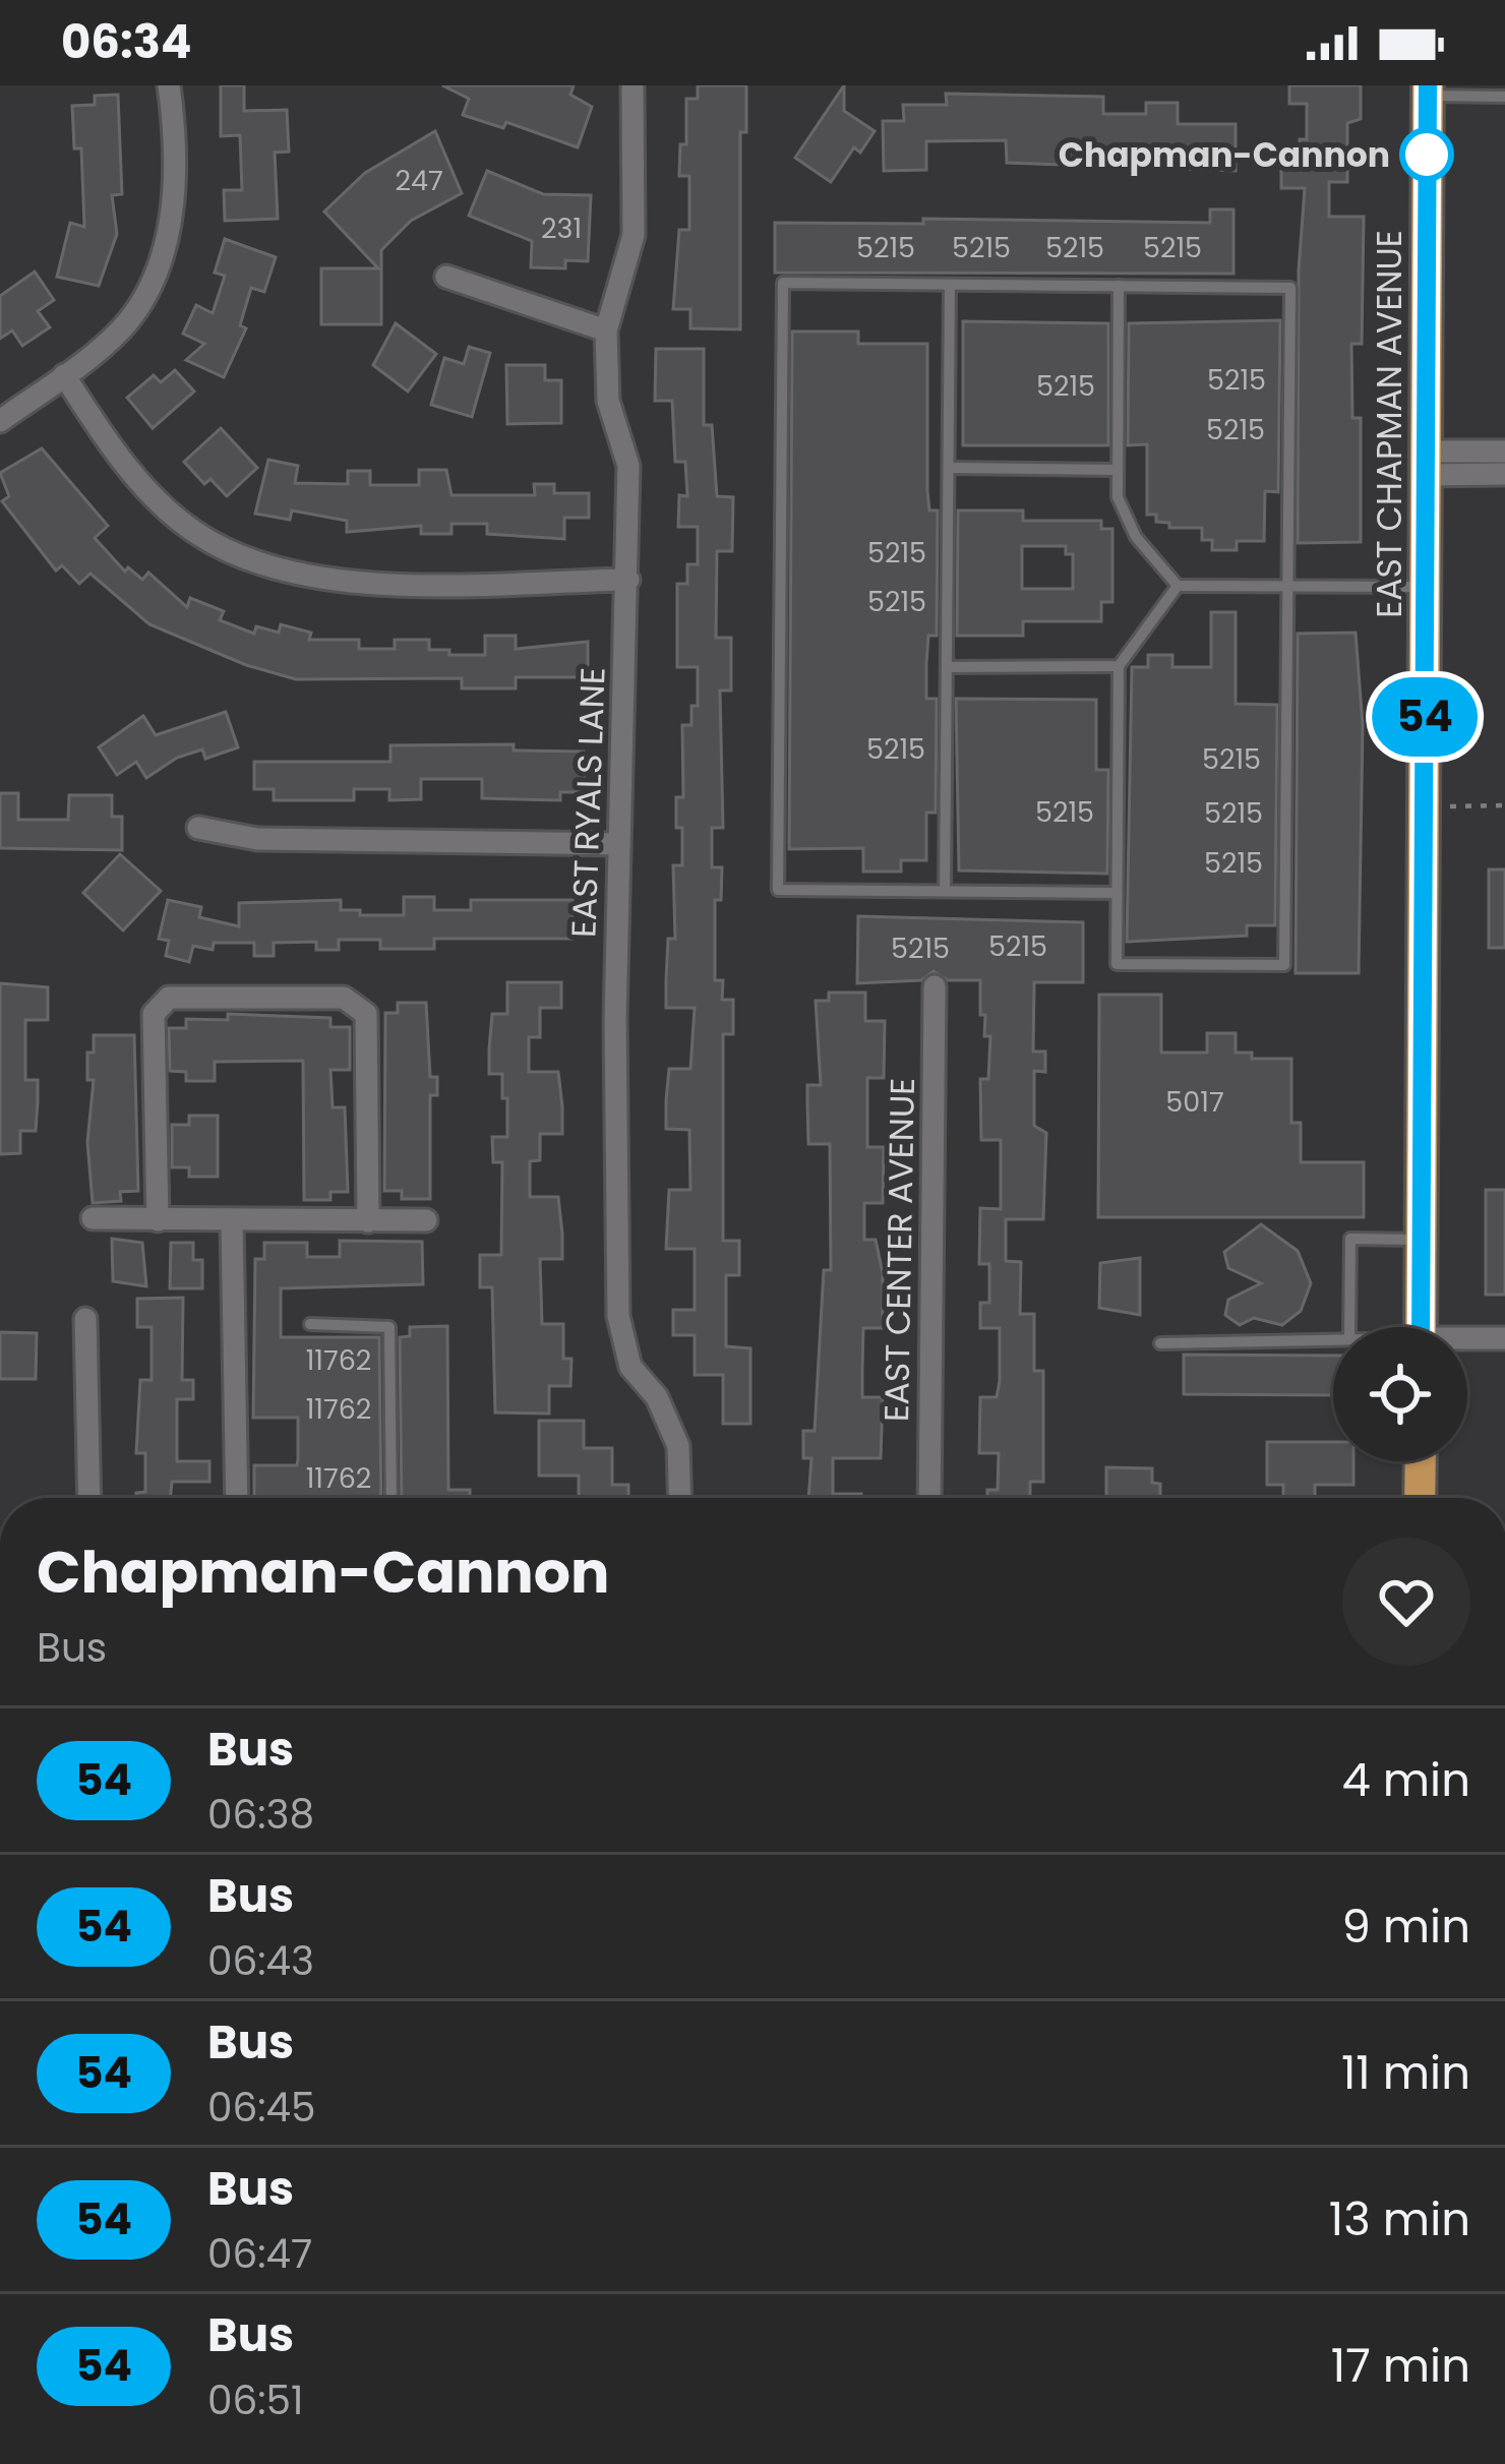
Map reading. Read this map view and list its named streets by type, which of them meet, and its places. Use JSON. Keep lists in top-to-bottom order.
{
  "streets": {
    "main road": ["EAST CHAPMAN AVENUE"],
    "street": ["EAST RYALS LANE", "EAST CENTER AVENUE"]
  },
  "places": ["Chapman-Cannon"],
  "lines": ["bus line 54"],
  "house_numbers": [
    "247",
    "231",
    "5215",
    "5215",
    "5215",
    "5215",
    "5215",
    "5215",
    "5215",
    "5215",
    "5215",
    "5215",
    "5215",
    "5215",
    "5215",
    "5215",
    "5215",
    "5215",
    "5017",
    "11762",
    "11762",
    "11762"
  ],
  "page": {
    "status": "06:34",
    "on_map": "54",
    "heading": ["Chapman-Cannon", "Bus"],
    "list": [
      {
        "mark": "54",
        "name": "Bus",
        "note": "06:38",
        "value": "4 min"
      },
      {
        "mark": "54",
        "name": "Bus",
        "note": "06:43",
        "value": "9 min"
      },
      {
        "mark": "54",
        "name": "Bus",
        "note": "06:45",
        "value": "11 min"
      },
      {
        "mark": "54",
        "name": "Bus",
        "note": "06:47",
        "value": "13 min"
      },
      {
        "mark": "54",
        "name": "Bus",
        "note": "06:51",
        "value": "17 min"
      }
    ]
  }
}
